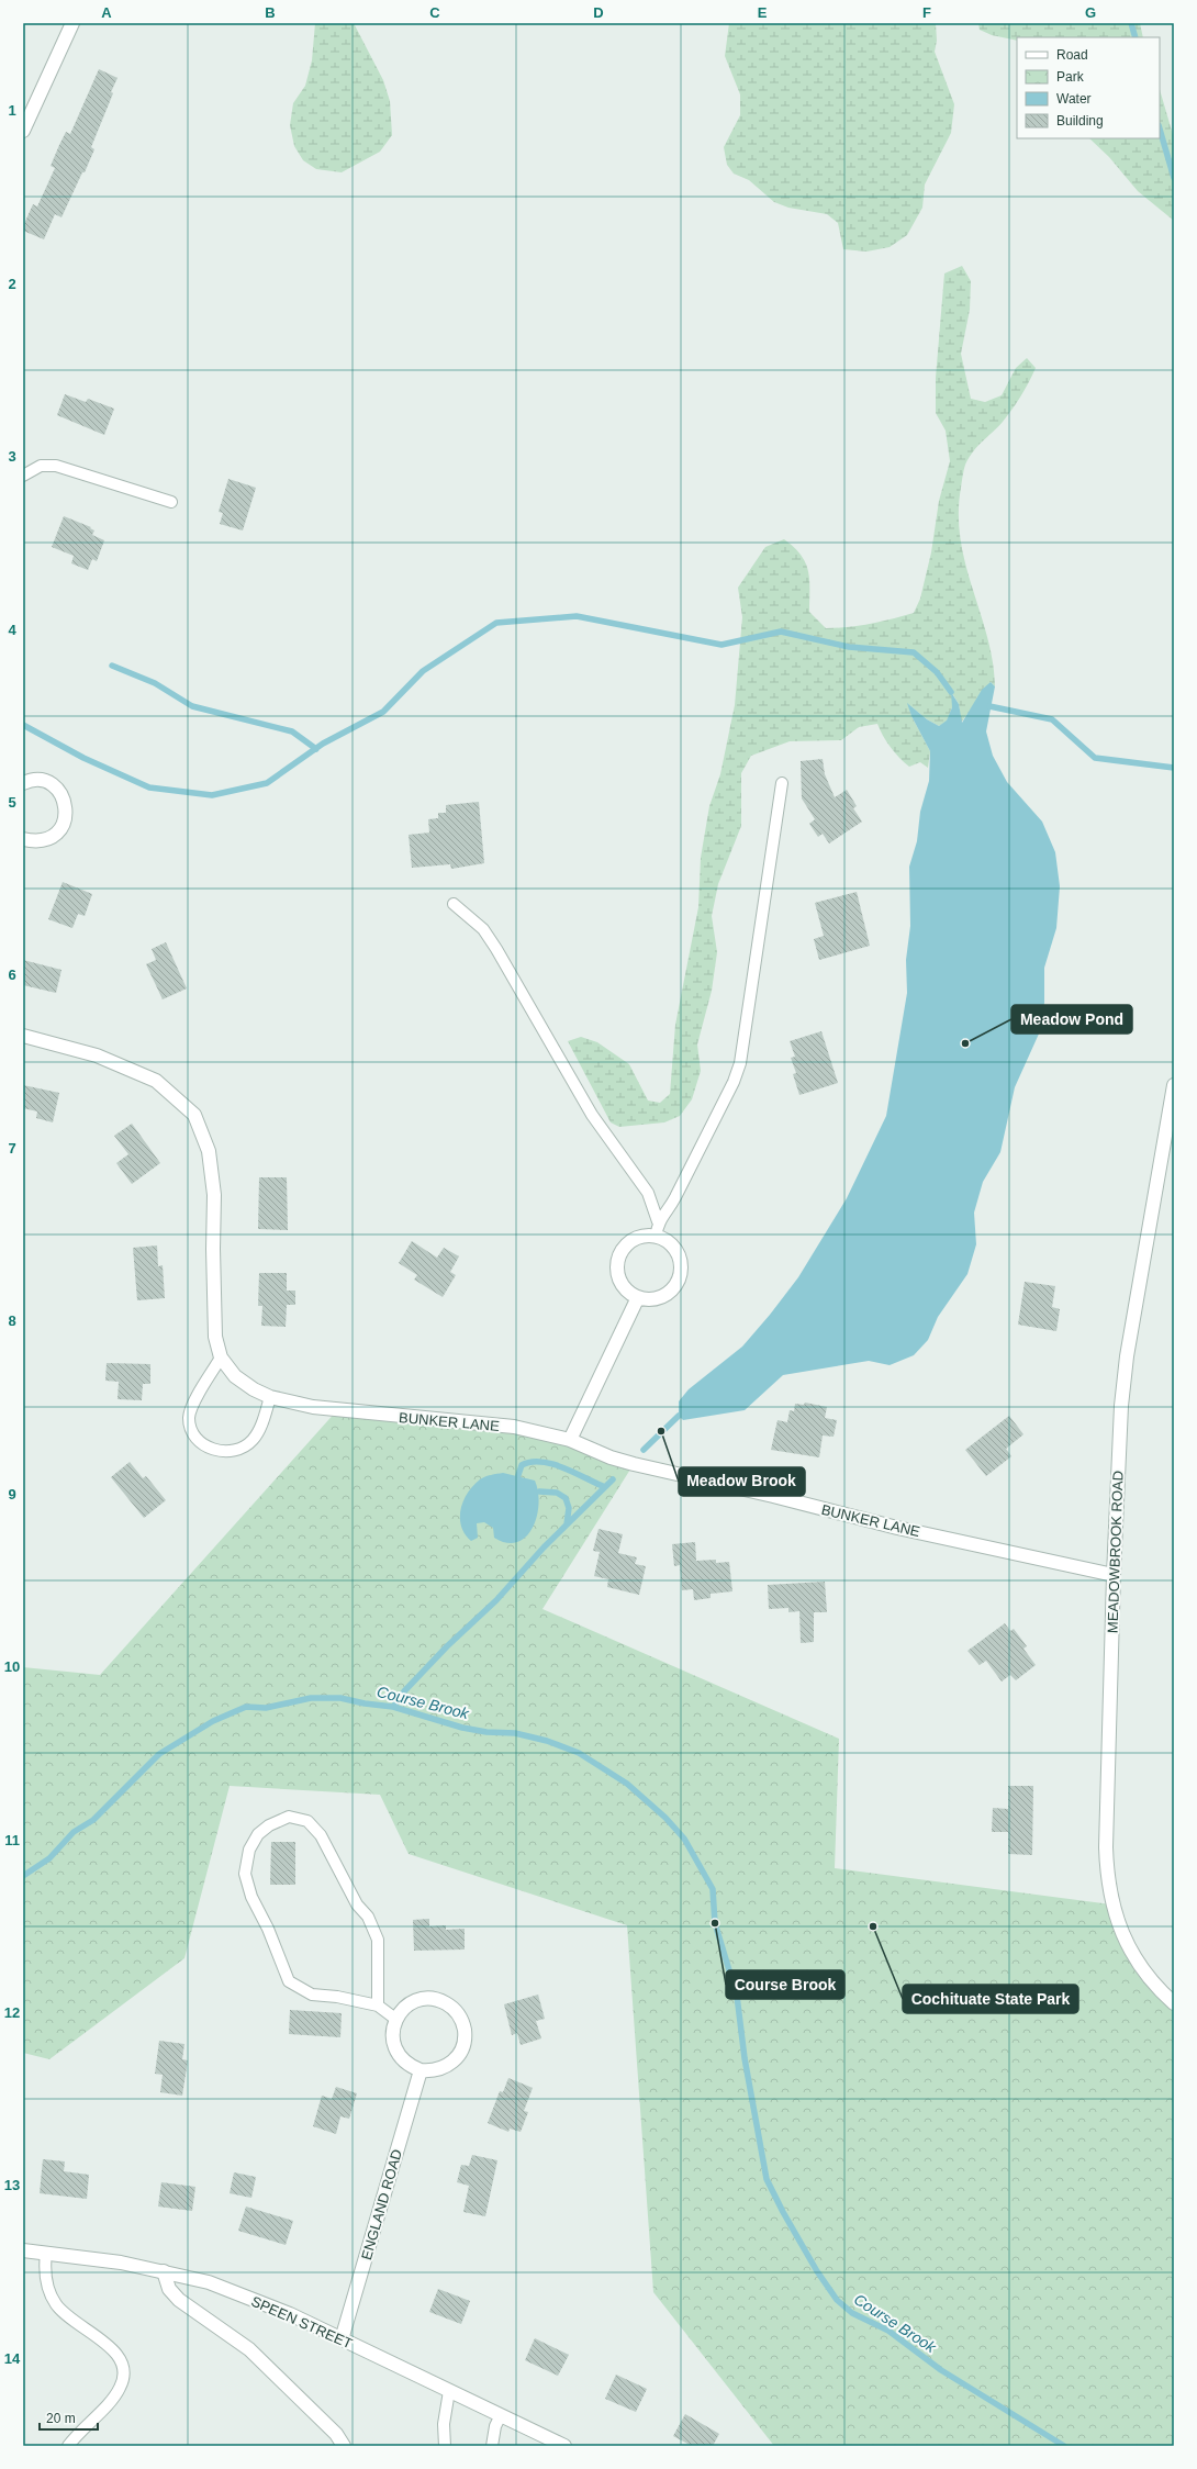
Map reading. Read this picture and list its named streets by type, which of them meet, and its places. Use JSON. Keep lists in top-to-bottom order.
{
  "streets": {
    "street": [
      "BUNKER LANE",
      "MEADOWBROOK ROAD",
      "ENGLAND ROAD",
      "SPEEN STREET"
    ]
  },
  "crossings": [
    ["BUNKER LANE", "MEADOWBROOK ROAD"],
    ["ENGLAND ROAD", "SPEEN STREET"]
  ],
  "water": ["Course Brook"],
  "places": [
    "Meadow Pond",
    "Meadow Brook",
    "Course Brook",
    "Cochituate State Park"
  ],
  "legend": [
    "Road",
    "Park",
    "Water",
    "Building"
  ],
  "scale_bar": "20 m",
  "grid": {
    "columns": [
      "A",
      "B",
      "C",
      "D",
      "E",
      "F",
      "G"
    ],
    "rows": [
      "1",
      "2",
      "3",
      "4",
      "5",
      "6",
      "7",
      "8",
      "9",
      "10",
      "11",
      "12",
      "13",
      "14"
    ]
  }
}
